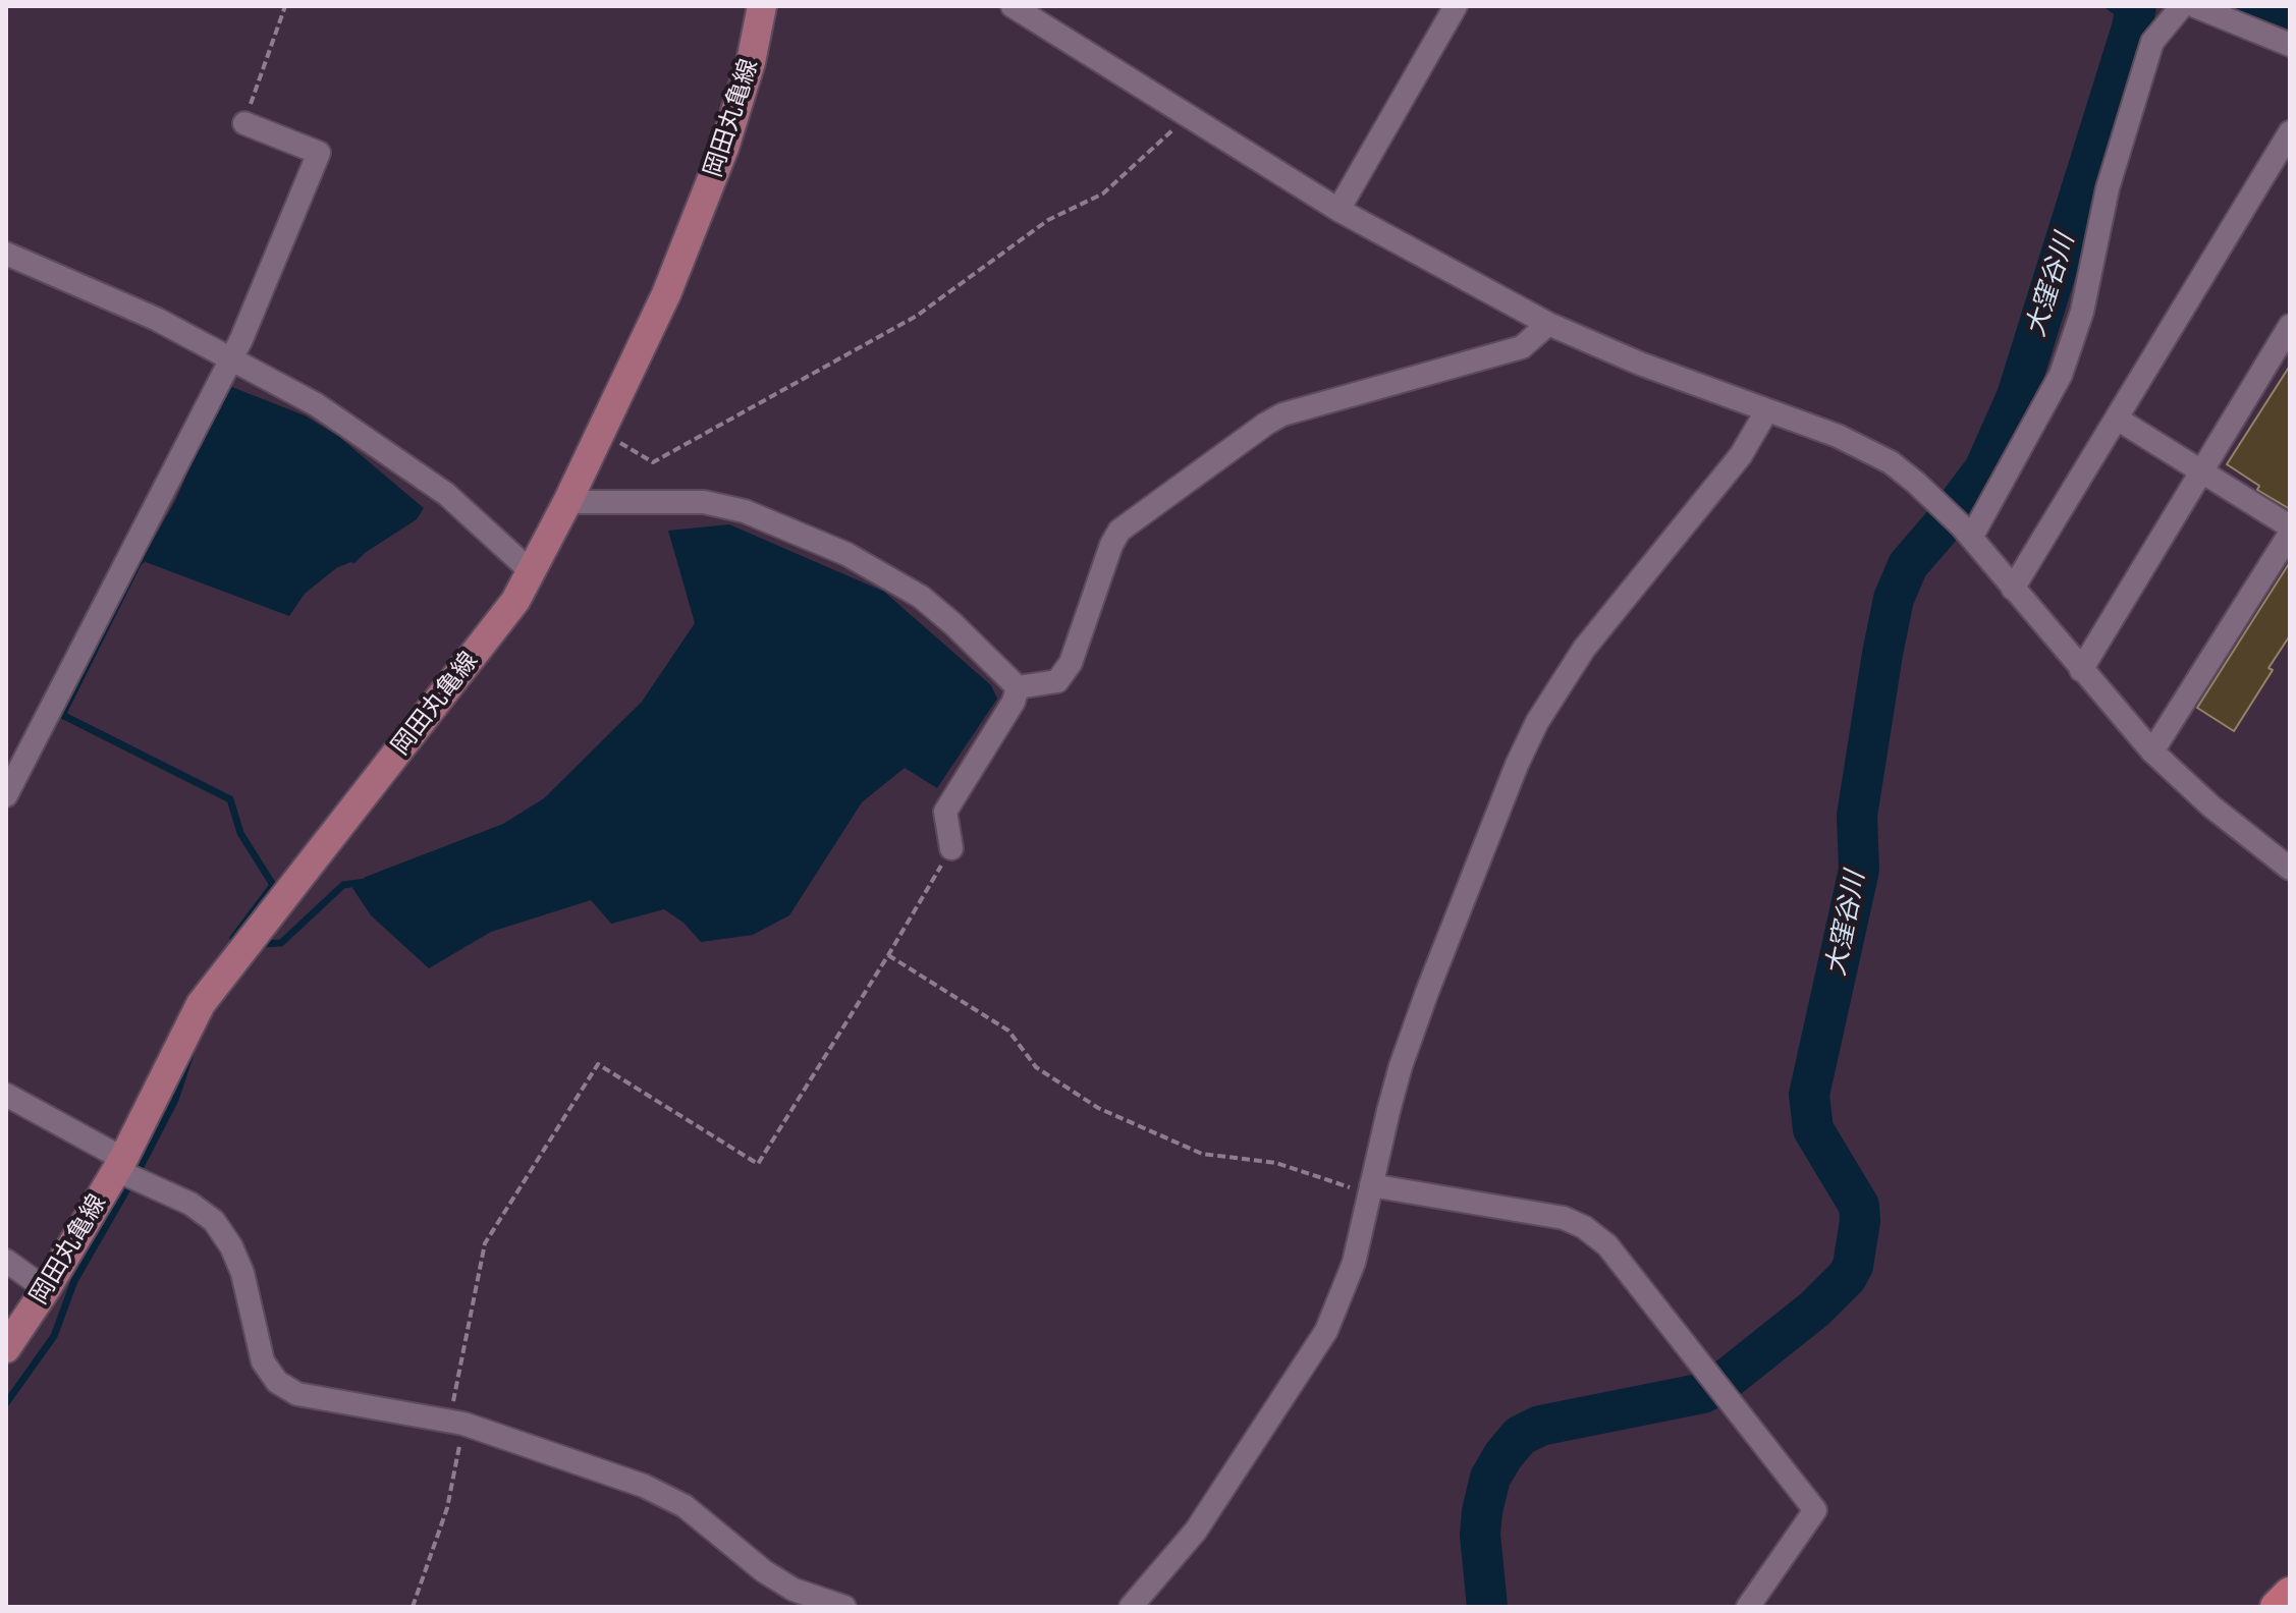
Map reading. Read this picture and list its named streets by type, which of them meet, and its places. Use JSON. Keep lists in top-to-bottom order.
{
  "streets": {
    "main road": ["岡田丸亀線"]
  },
  "water": ["大窪谷川"]
}
